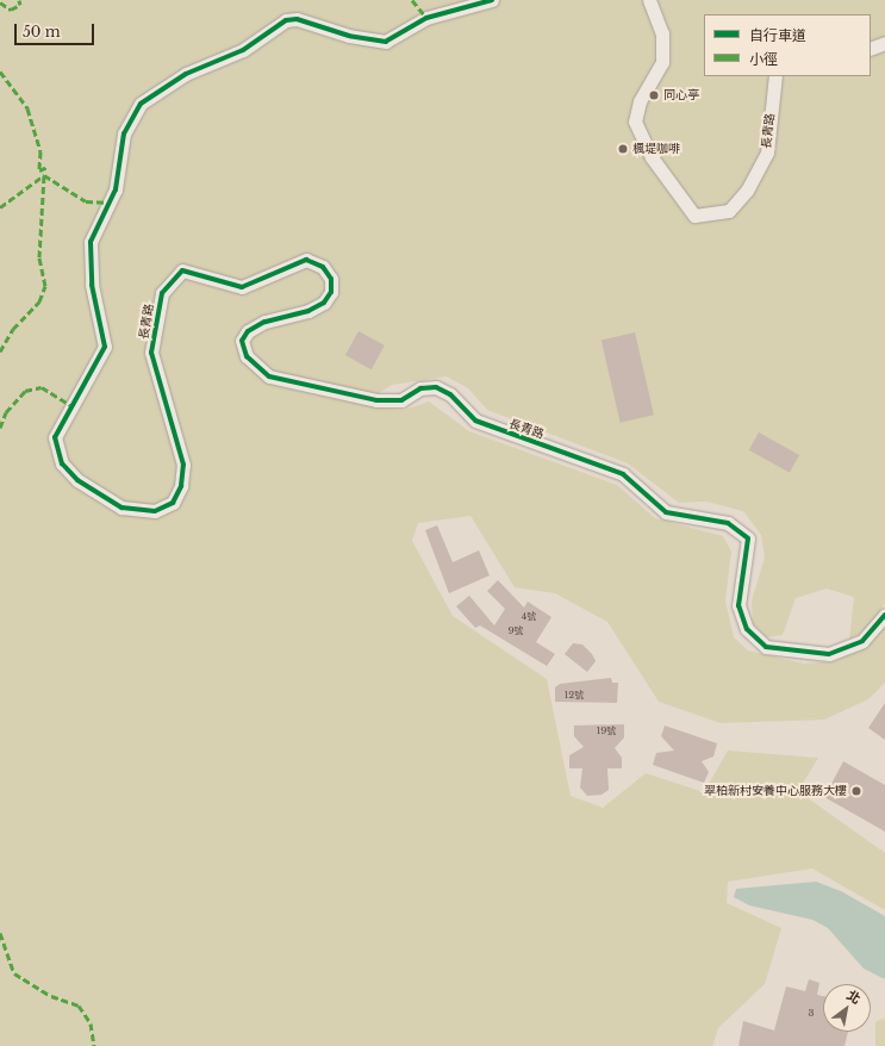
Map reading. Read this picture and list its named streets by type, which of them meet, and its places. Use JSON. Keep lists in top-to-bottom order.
{
  "streets": {
    "street": ["長青路"]
  },
  "places": ["同心亭", "楓堤咖啡", "翠柏新村安養中心服務大樓"],
  "house_numbers": [
    "4號",
    "9號",
    "12號",
    "19號",
    "3"
  ],
  "legend": ["自行車道", "小徑"],
  "scale_bar": "50 m",
  "north": "top right"
}
